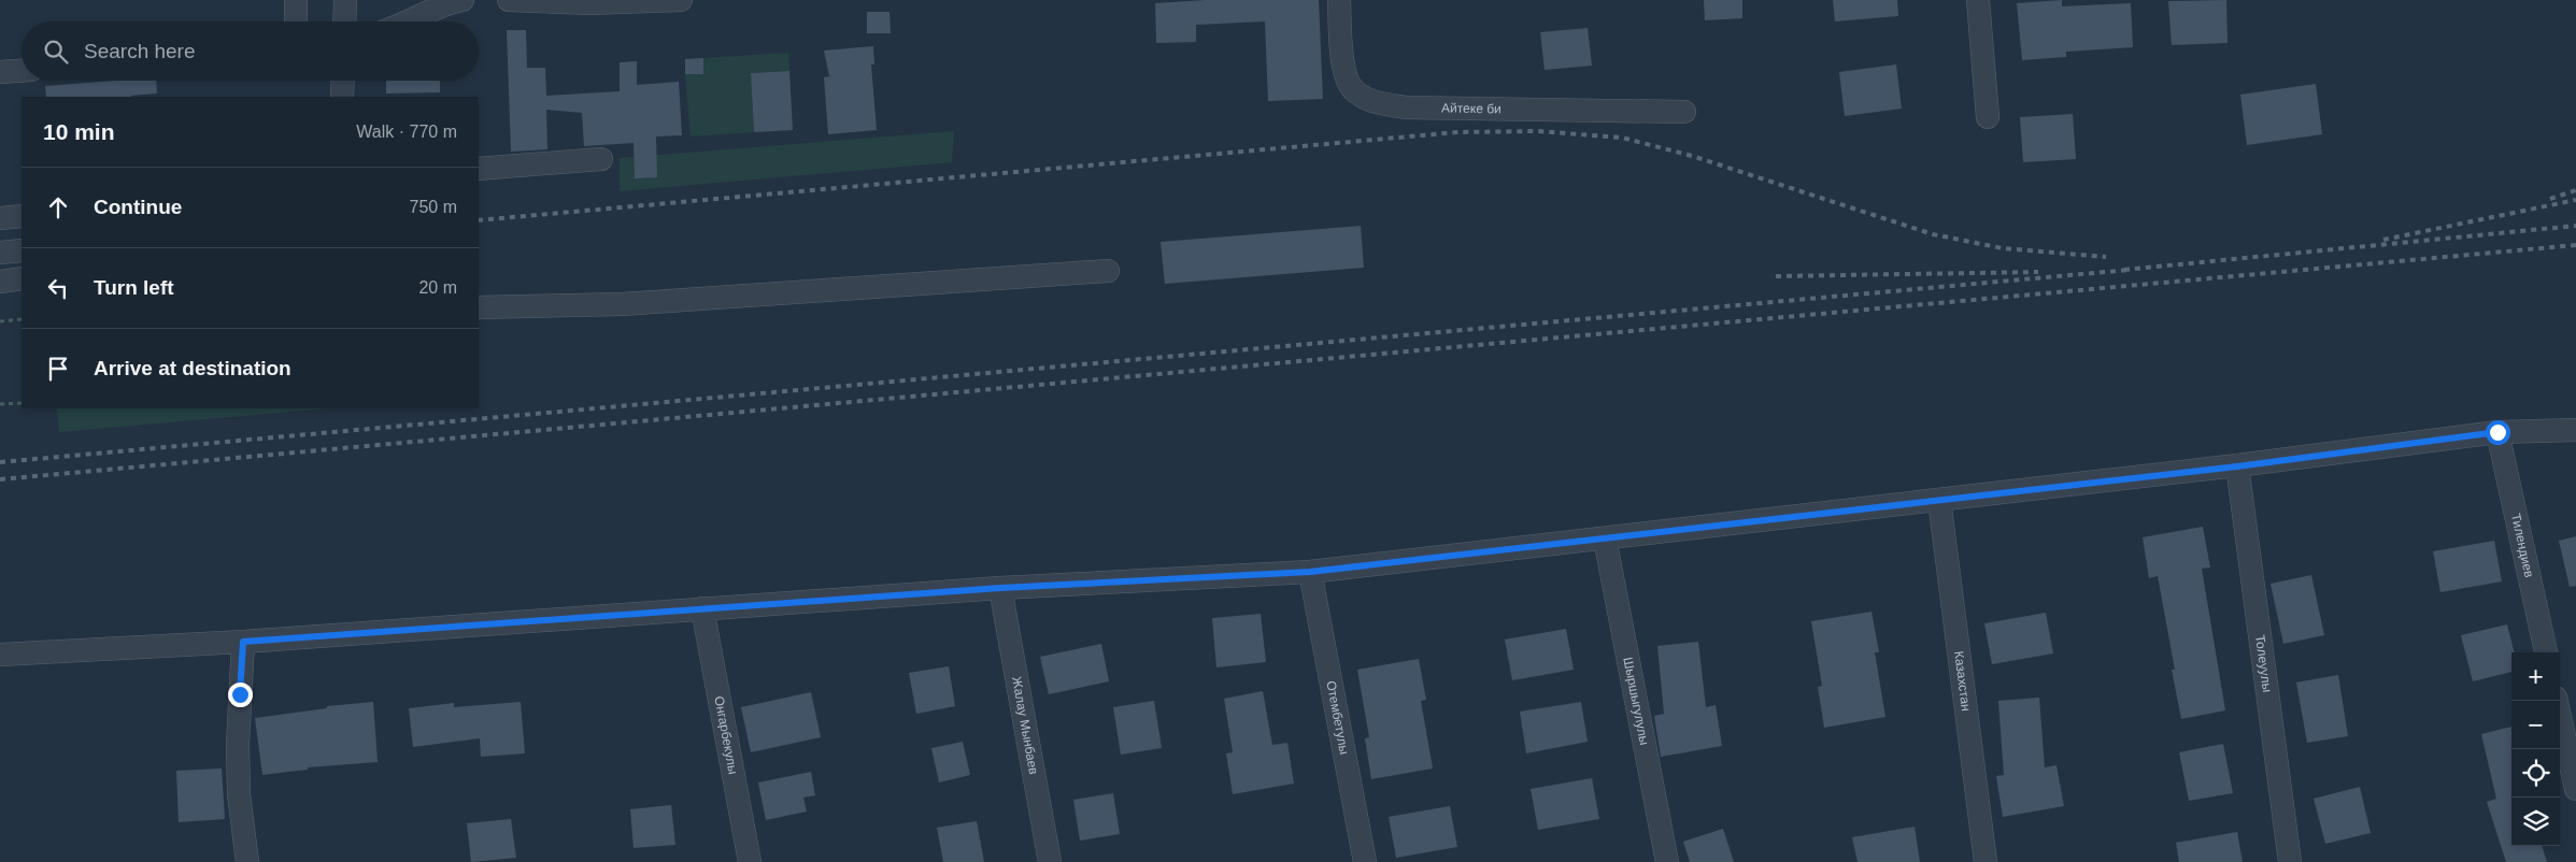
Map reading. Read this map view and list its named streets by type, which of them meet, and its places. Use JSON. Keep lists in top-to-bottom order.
{
  "streets": {
    "street": [
      "Айтеке би",
      "Тилендиев",
      "Толеуулы",
      "Казахстан",
      "Шыршыгулулы",
      "Отембетулы",
      "Жалау Мынбаев",
      "Онгарбекулы"
    ]
  },
  "page": {
    "search": "Search here",
    "heading": ["10 min", "Walk · 770 m"],
    "list": [
      ["Continue", "750 m"],
      ["Turn left", "20 m"],
      "Arrive at destination"
    ],
    "map_buttons": ["+", "−"]
  }
}
